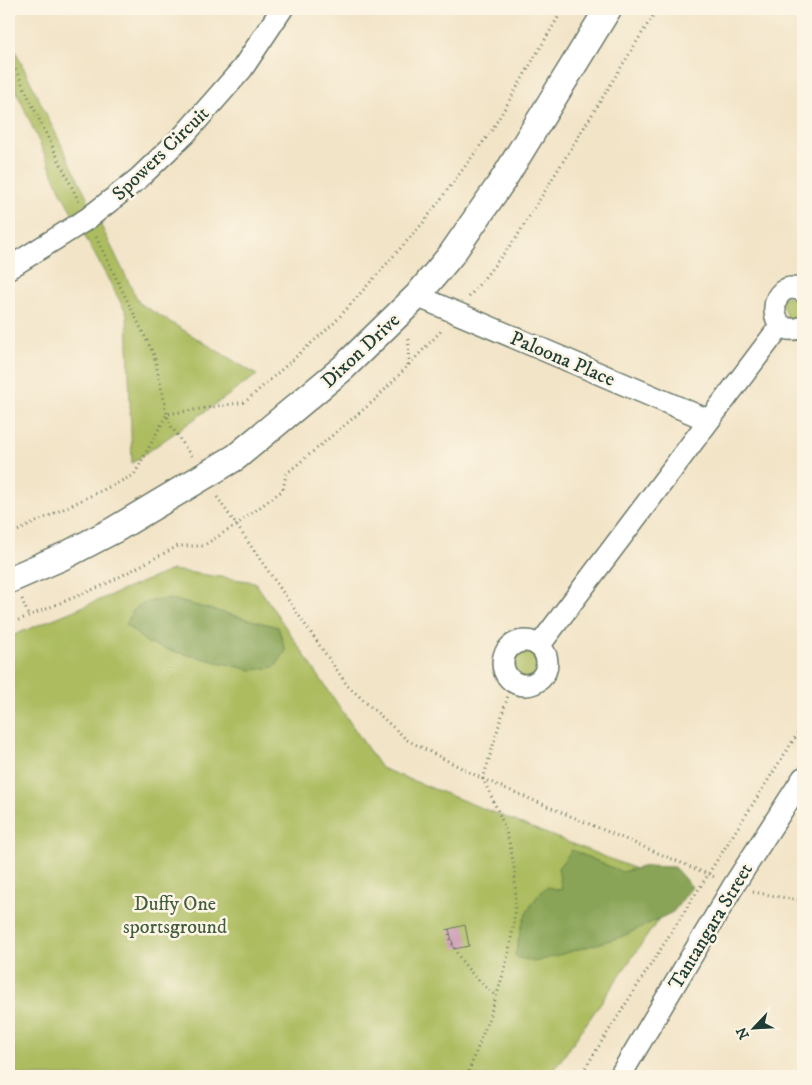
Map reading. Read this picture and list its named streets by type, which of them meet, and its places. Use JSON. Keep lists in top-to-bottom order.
{
  "streets": {
    "main road": ["Dixon Drive"],
    "street": ["Spowers Circuit", "Paloona Place", "Tantangara Street"]
  },
  "crossings": [
    ["Dixon Drive", "Paloona Place"]
  ],
  "parks": ["Duffy One sportsground"],
  "north": "bottom left"
}
